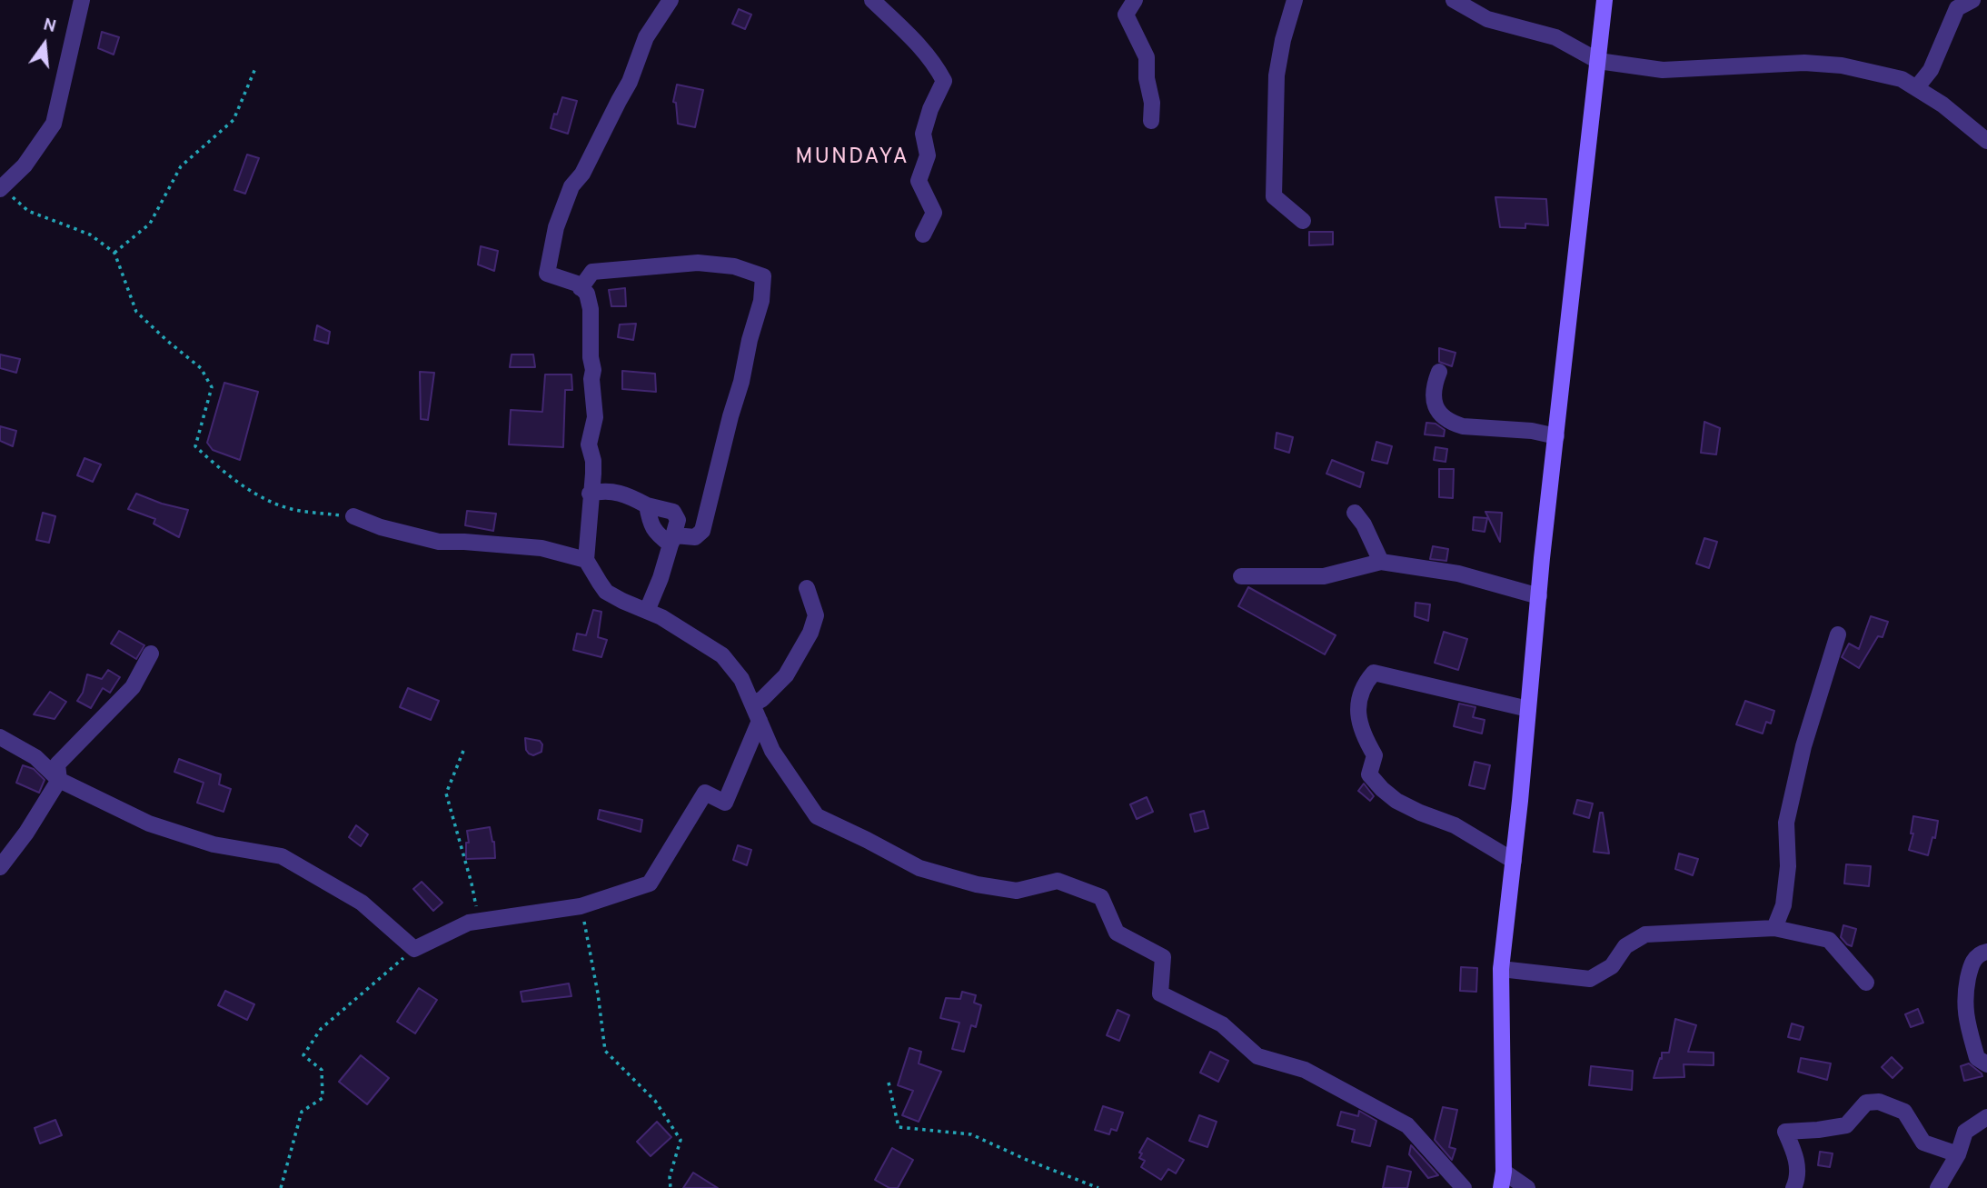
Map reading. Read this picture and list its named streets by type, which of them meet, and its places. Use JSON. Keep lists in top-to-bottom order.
{
  "districts": ["MUNDAYA"],
  "north": "top"
}
